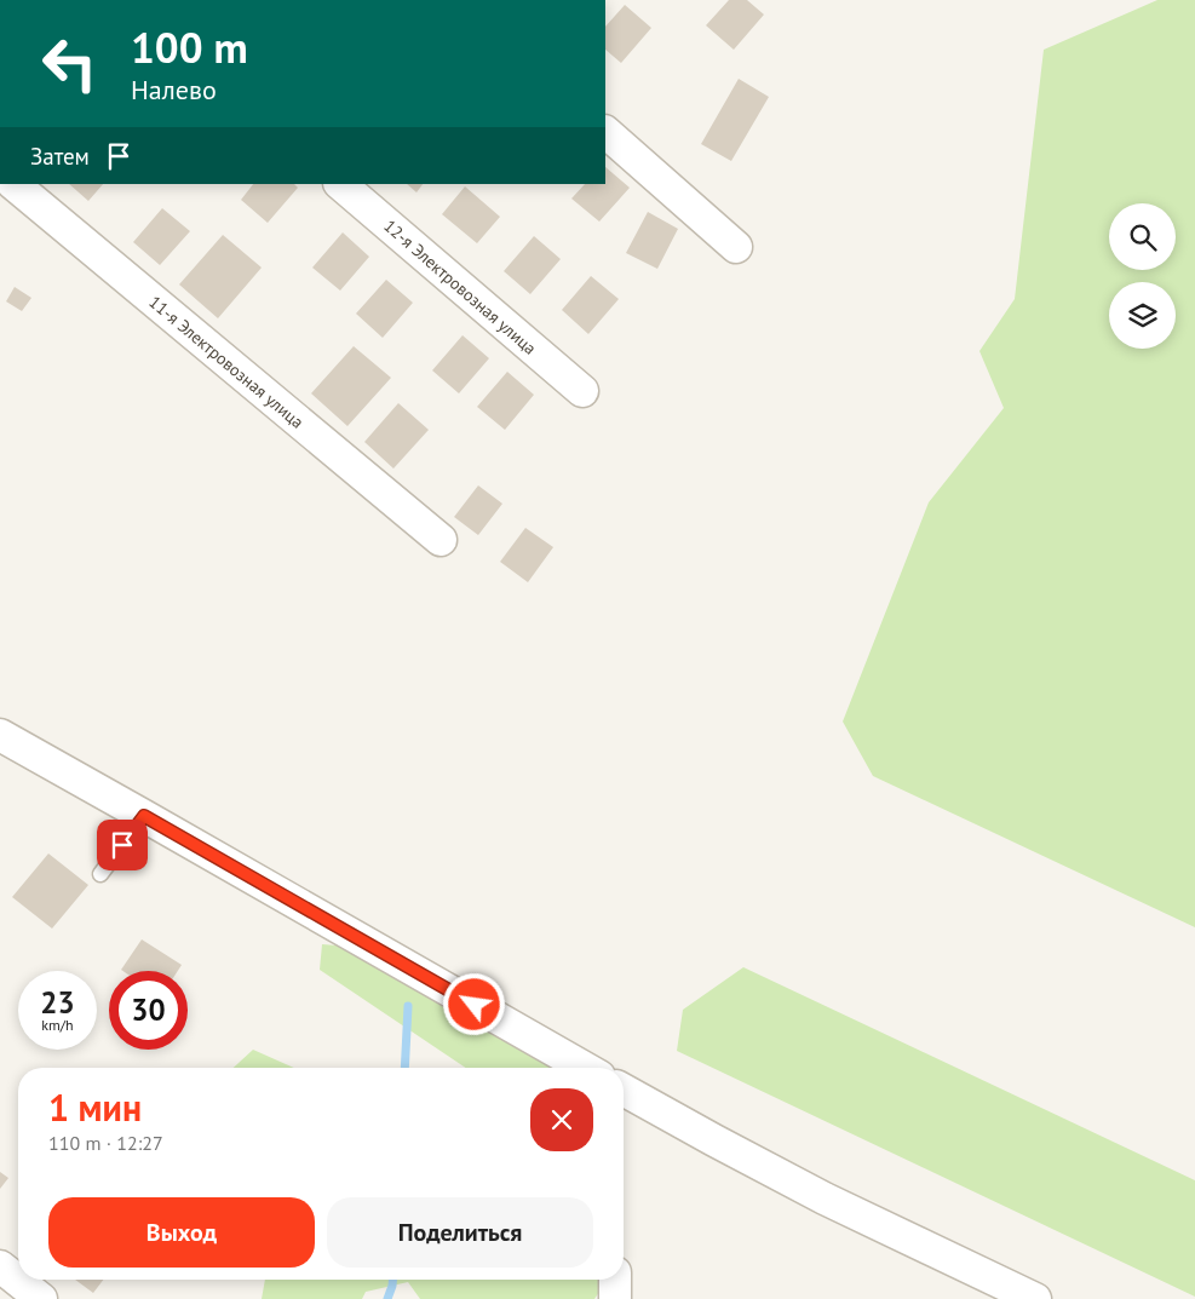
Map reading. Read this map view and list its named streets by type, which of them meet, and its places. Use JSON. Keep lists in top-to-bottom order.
{
  "streets": {
    "street": ["12-я Электровозная улица", "11-я Электровозная улица"]
  },
  "page": {
    "turn": ["100 m", "Налево"],
    "then": "Затем",
    "speed": "23 km/h",
    "limit": "30",
    "heading": ["1 мин", "110 m · 12:27"],
    "buttons": ["Выход", "Поделиться"]
  }
}
